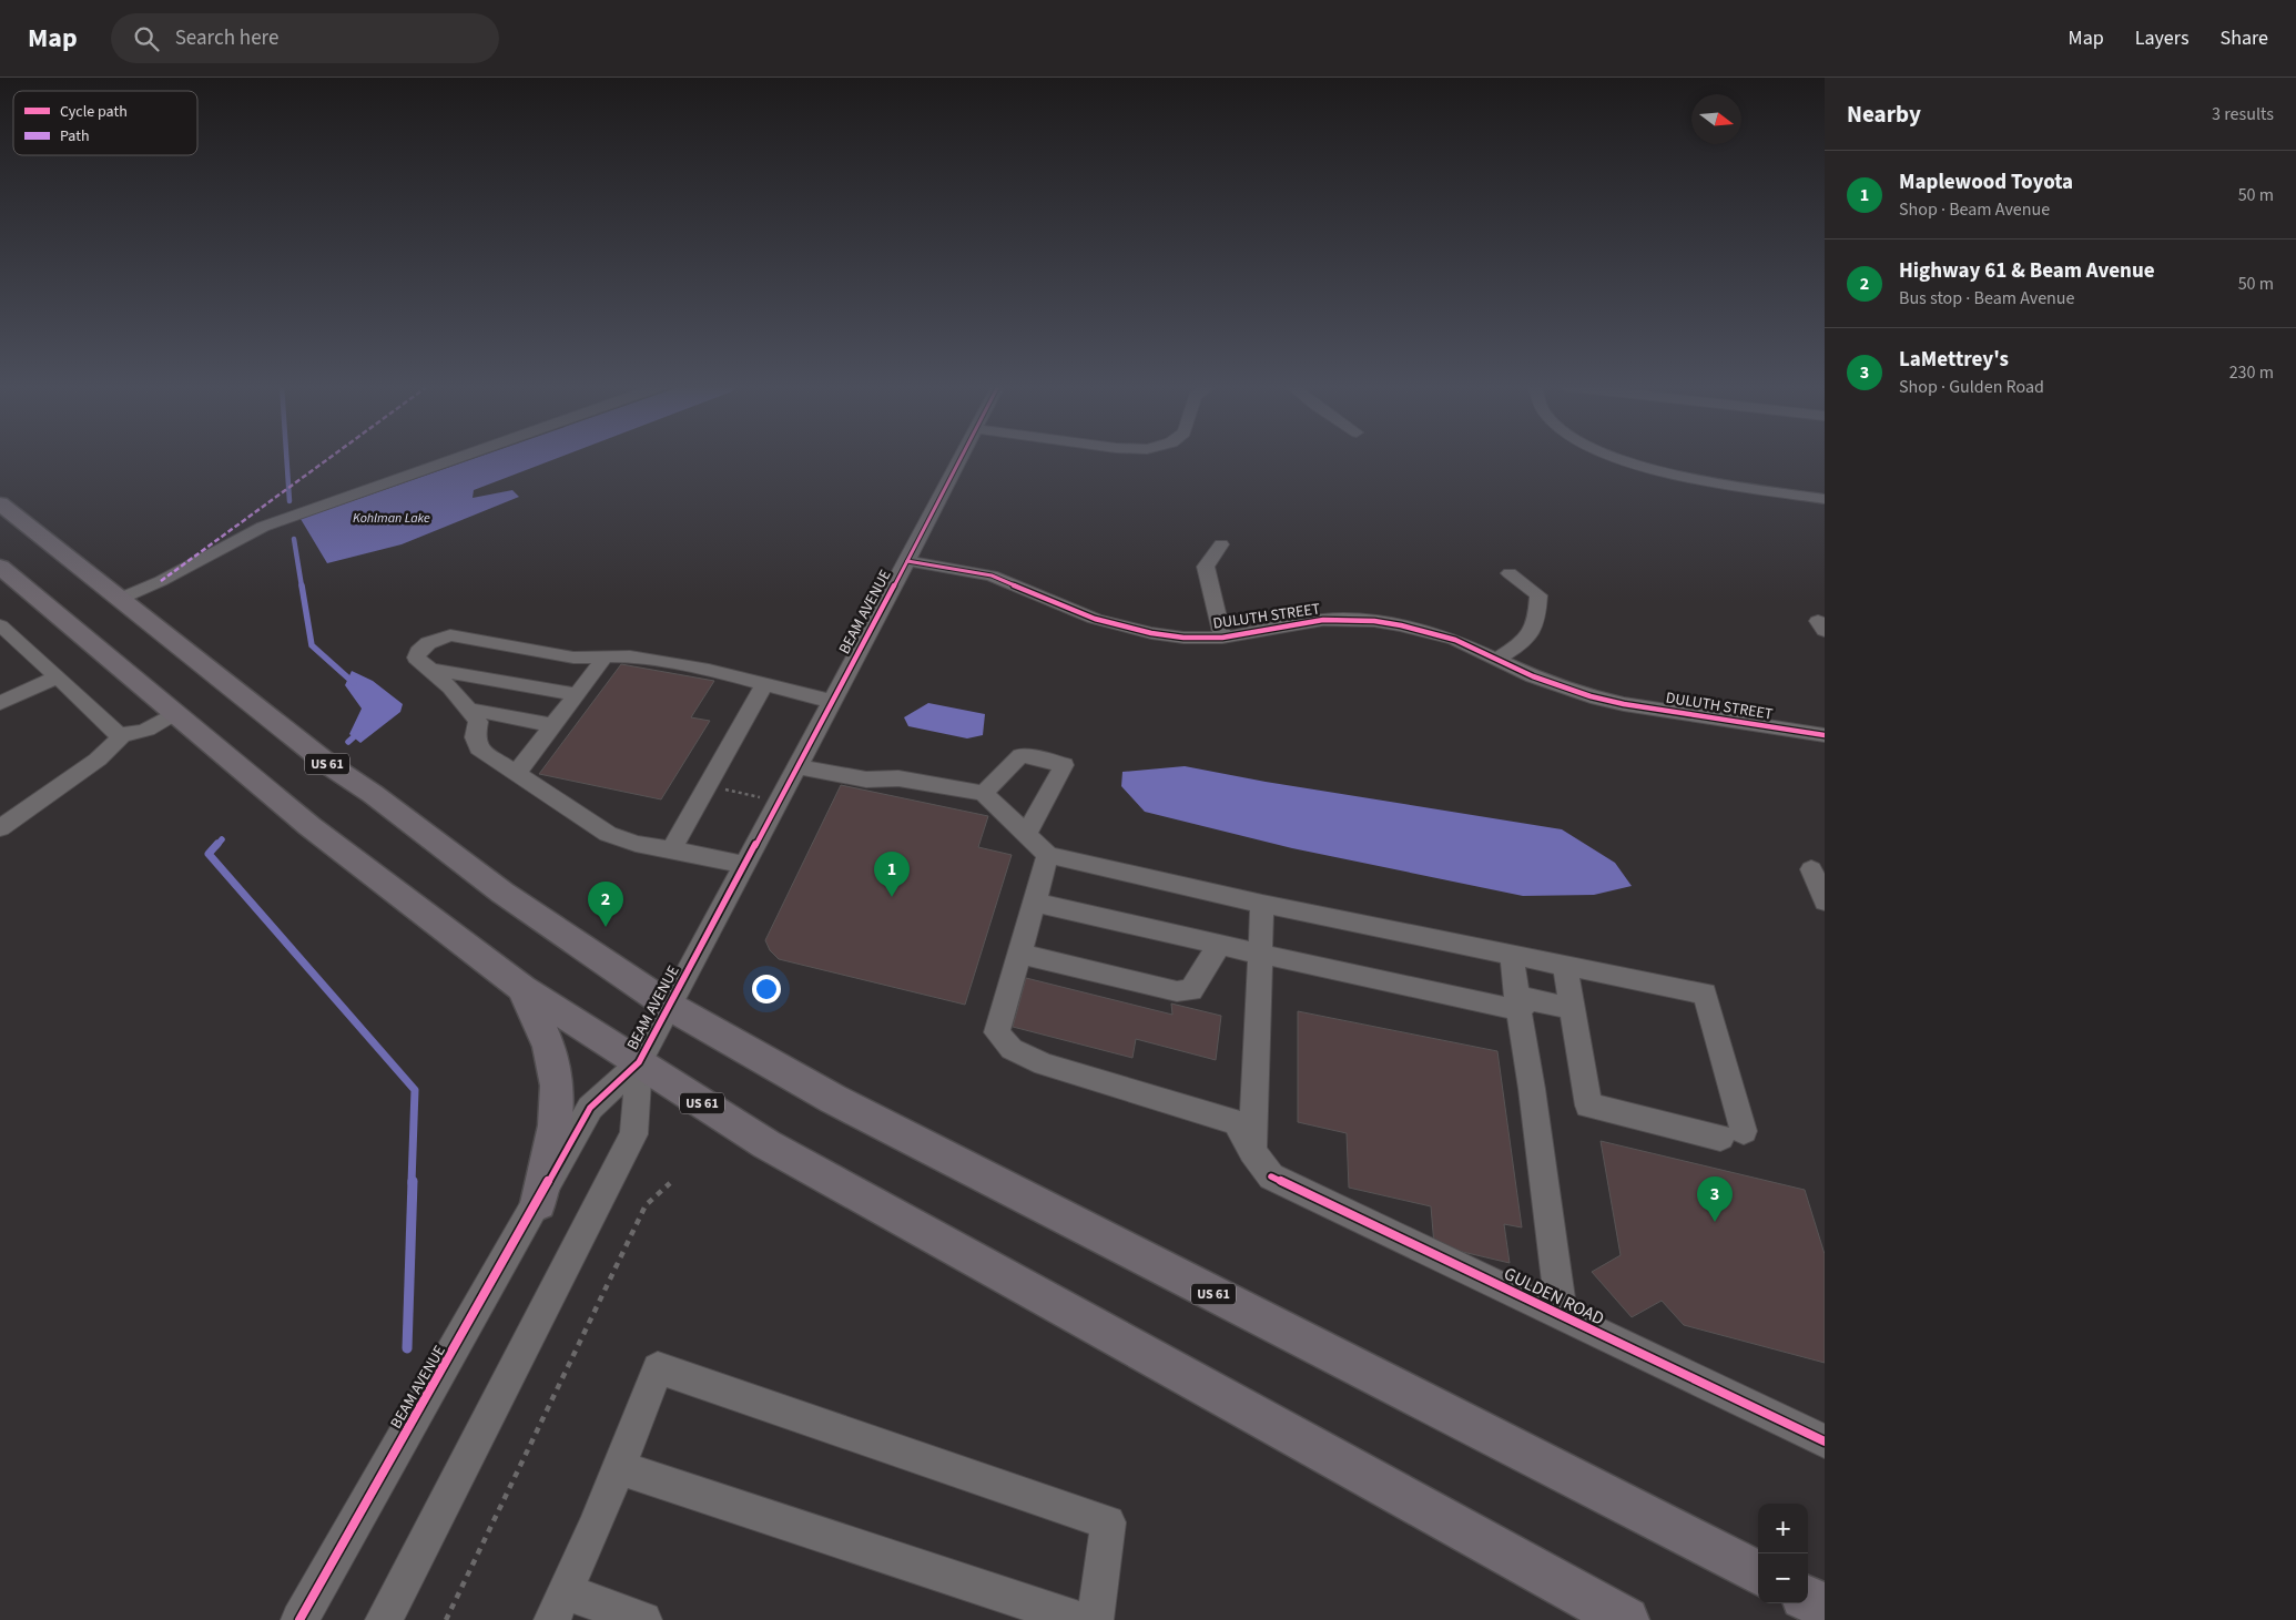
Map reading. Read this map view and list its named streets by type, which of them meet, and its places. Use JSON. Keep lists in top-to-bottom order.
{
  "streets": {
    "main road": ["US 61"],
    "street": ["BEAM AVENUE", "DULUTH STREET", "GULDEN ROAD"]
  },
  "crossings": [
    ["BEAM AVENUE", "DULUTH STREET"],
    ["BEAM AVENUE", "US 61"]
  ],
  "water": ["Kohlman Lake"],
  "legend": ["Cycle path", "Path"],
  "north": "right",
  "page": {
    "header": "Map",
    "search": "Search here",
    "nav": ["Map", "Layers", "Share"],
    "heading": ["Nearby", "3 results"],
    "list": [
      {
        "mark": "1",
        "name": "Maplewood Toyota",
        "note": "Shop · Beam Avenue",
        "value": "50 m"
      },
      {
        "mark": "2",
        "name": "Highway 61 & Beam Avenue",
        "note": "Bus stop · Beam Avenue",
        "value": "50 m"
      },
      {
        "mark": "3",
        "name": "LaMettrey's",
        "note": "Shop · Gulden Road",
        "value": "230 m"
      }
    ],
    "pins": ["1", "2", "3"],
    "map_buttons": ["+", "−"]
  }
}
